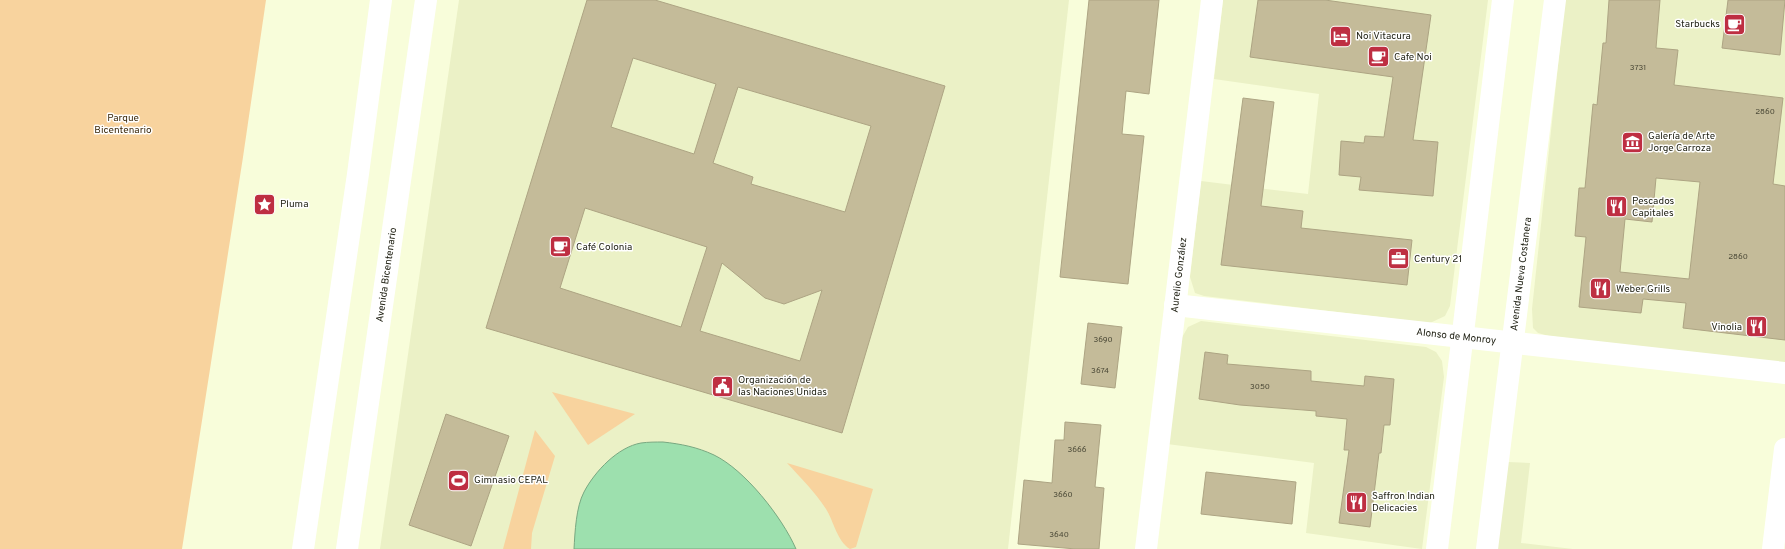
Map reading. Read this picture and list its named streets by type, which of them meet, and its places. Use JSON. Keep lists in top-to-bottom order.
{
  "streets": {
    "main road": [
      "Avenida Bicentenario",
      "Aurelio González",
      "Avenida Nueva Costanera",
      "Alonso de Monroy"
    ]
  },
  "crossings": [
    ["Aurelio González", "Alonso de Monroy"],
    ["Avenida Nueva Costanera", "Alonso de Monroy"]
  ],
  "parks": ["Parque Bicentenario"],
  "places": {
    "cafe": ["Starbucks", "Cafe Noi", "Café Colonia"],
    "hotel": ["Noi Vitacura"],
    "museum": ["Galería de Arte Jorge Carroza"],
    "place": ["Pluma"],
    "restaurant": [
      "Pescados Capitales",
      "Weber Grills",
      "Vinolia",
      "Saffron Indian Delicacies"
    ],
    "office": ["Century 21"],
    "public building": ["Organización de las Naciones Unidas"],
    "sports": ["Gimnasio CEPAL"]
  },
  "house_numbers": [
    "3731",
    "2860",
    "2860",
    "3690",
    "3674",
    "3050",
    "3666",
    "3660",
    "3640"
  ]
}
